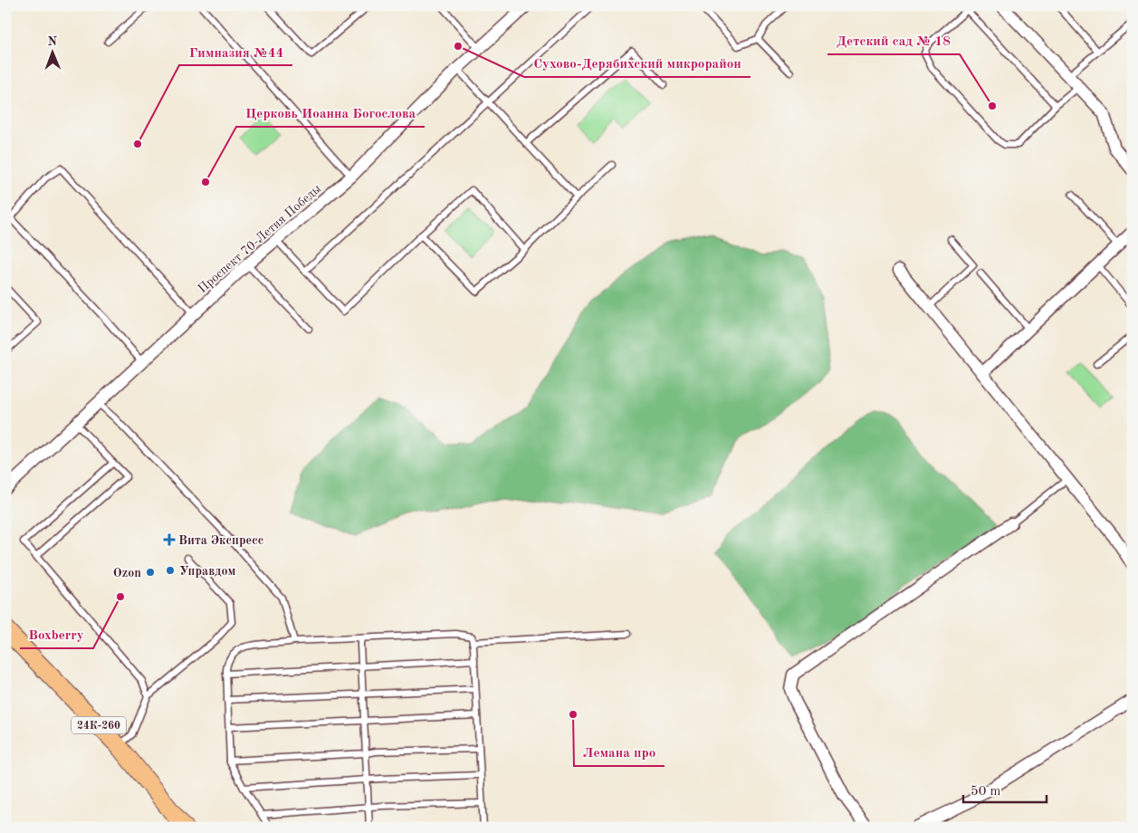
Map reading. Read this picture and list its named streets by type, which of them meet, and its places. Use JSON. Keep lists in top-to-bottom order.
{
  "streets": {
    "main road": ["24К-260"],
    "street": ["Проспект 70-Летия Победы"]
  },
  "places": {
    "other": [
      "Сухово-Дерябихский микрорайон",
      "Детский сад № 18",
      "Гимназия №44",
      "Церковь Иоанна Богослова",
      "Управдом",
      "Ozon",
      "Boxberry",
      "Лемана про"
    ],
    "health": ["Вита Экспресс"]
  },
  "scale_bar": "50 m",
  "north": "top"
}
